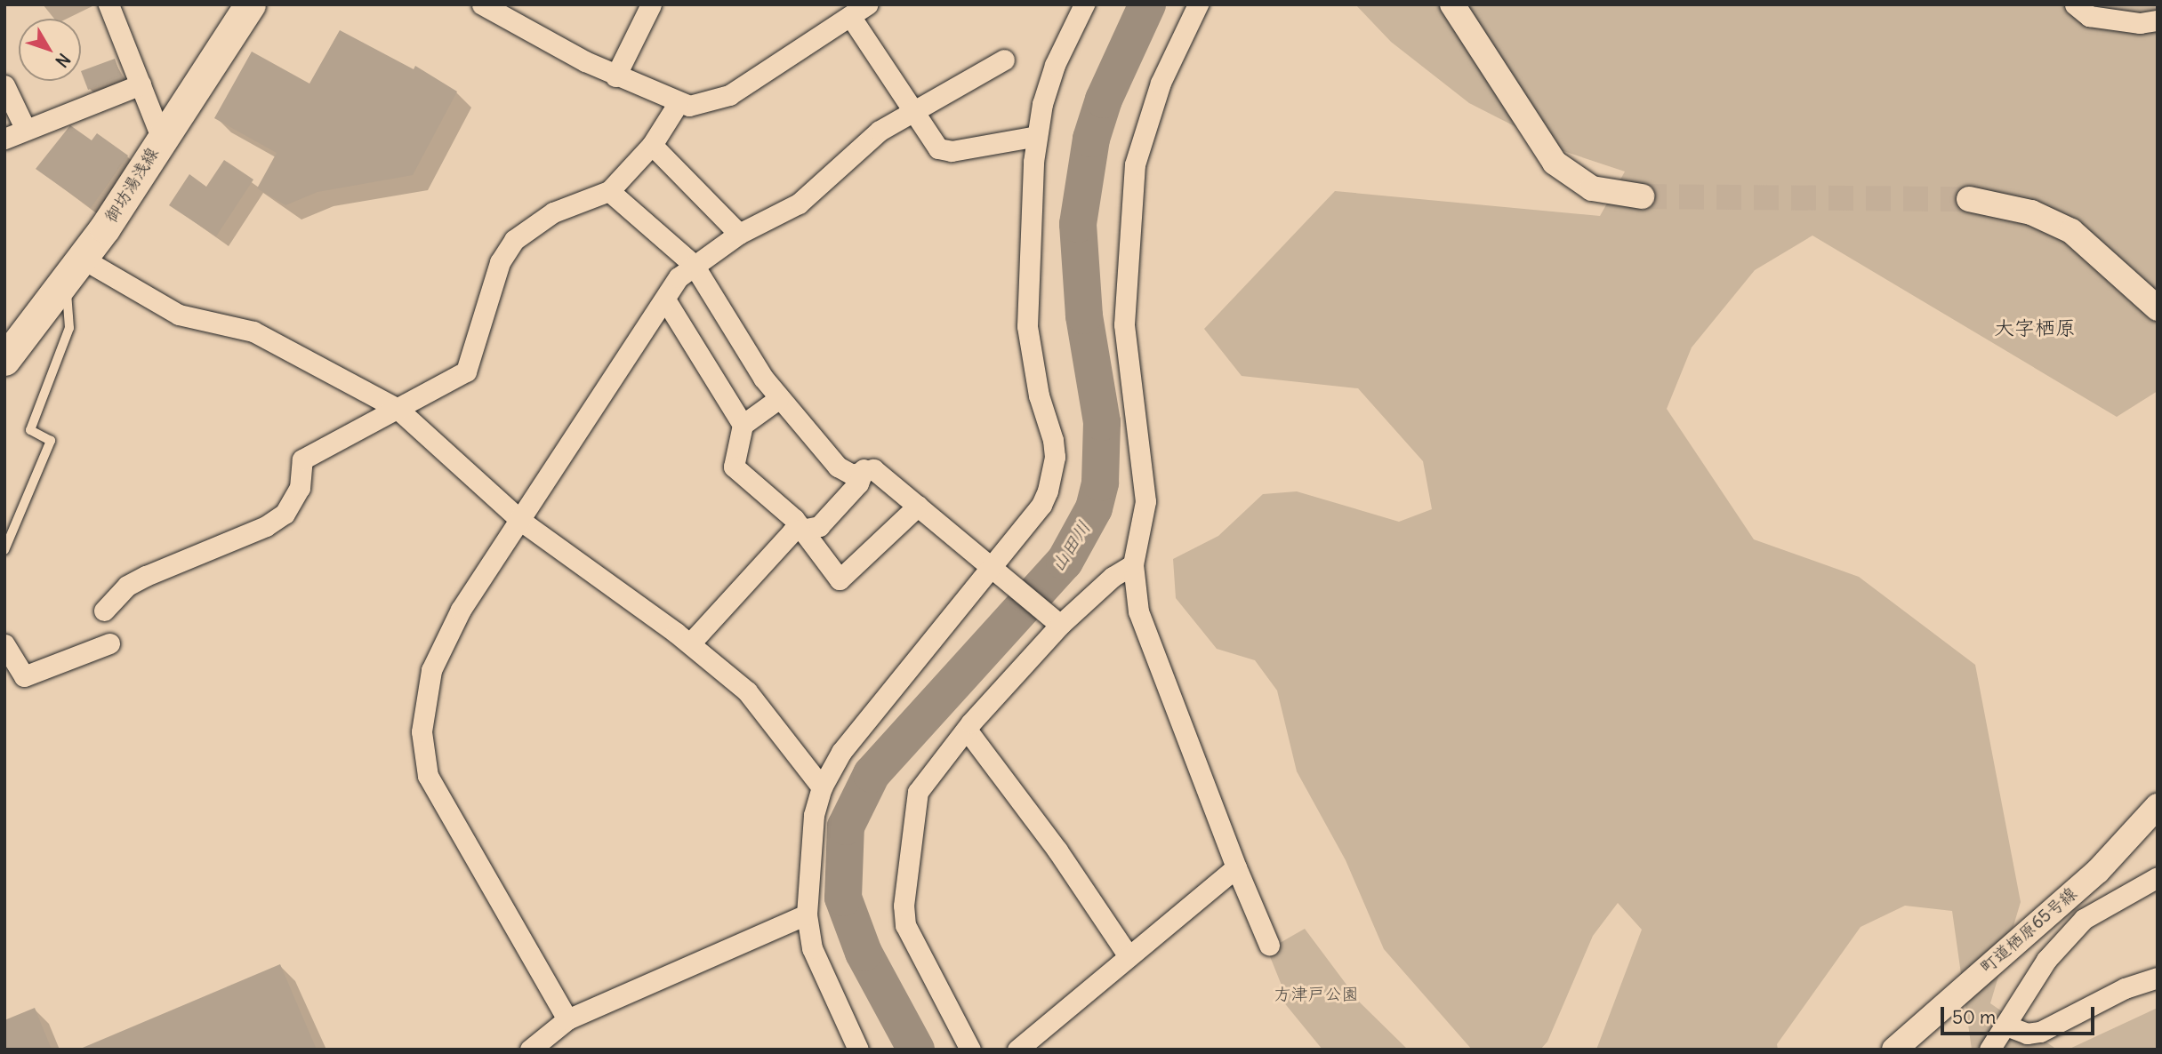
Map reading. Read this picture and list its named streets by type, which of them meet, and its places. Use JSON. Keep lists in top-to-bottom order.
{
  "streets": {
    "main road": ["御坊湯浅線"],
    "street": ["町道栖原65号線"]
  },
  "districts": ["大字栖原"],
  "water": ["山田川"],
  "parks": ["方津戸公園"],
  "scale_bar": "50 m",
  "north": "bottom right"
}
